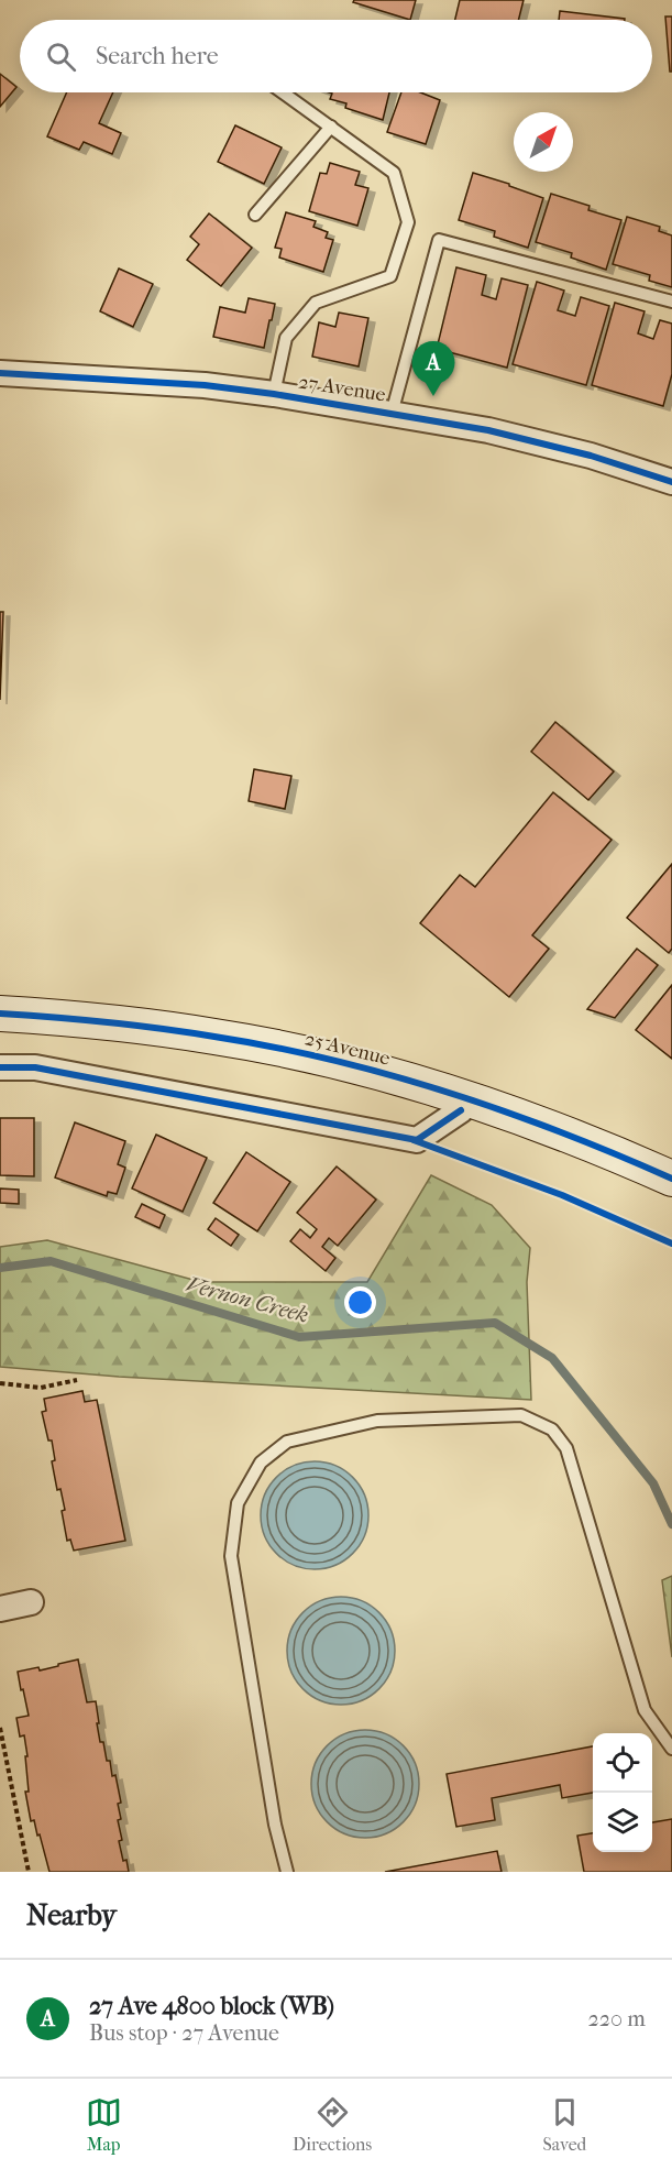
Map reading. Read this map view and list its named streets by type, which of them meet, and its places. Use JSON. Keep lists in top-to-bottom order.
{
  "streets": {
    "main road": ["25 Avenue"],
    "street": ["27 Avenue"]
  },
  "water": ["Vernon Creek"],
  "north": "top right",
  "page": {
    "search": "Search here",
    "pins": "A",
    "heading": "Nearby",
    "list": [
      {
        "mark": "A",
        "name": "27 Ave 4800 block (WB)",
        "note": "Bus stop · 27 Avenue",
        "value": "220 m"
      }
    ],
    "nav": ["Map", "Directions", "Saved"]
  }
}
